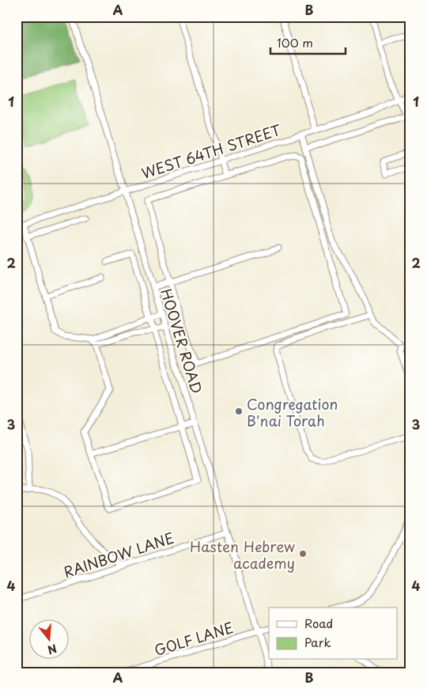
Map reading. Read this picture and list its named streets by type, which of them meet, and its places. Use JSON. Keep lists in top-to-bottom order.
{
  "streets": {
    "street": [
      "WEST 64TH STREET",
      "HOOVER ROAD",
      "RAINBOW LANE",
      "GOLF LANE"
    ]
  },
  "crossings": [
    ["WEST 64TH STREET", "HOOVER ROAD"],
    ["HOOVER ROAD", "RAINBOW LANE"],
    ["HOOVER ROAD", "GOLF LANE"]
  ],
  "places": ["Congregation B'nai Torah", "Hasten Hebrew academy"],
  "legend": ["Road", "Park"],
  "scale_bar": "100 m",
  "north": "bottom",
  "grid": {
    "columns": ["A", "B"],
    "rows": [
      "1",
      "2",
      "3",
      "4"
    ]
  }
}
